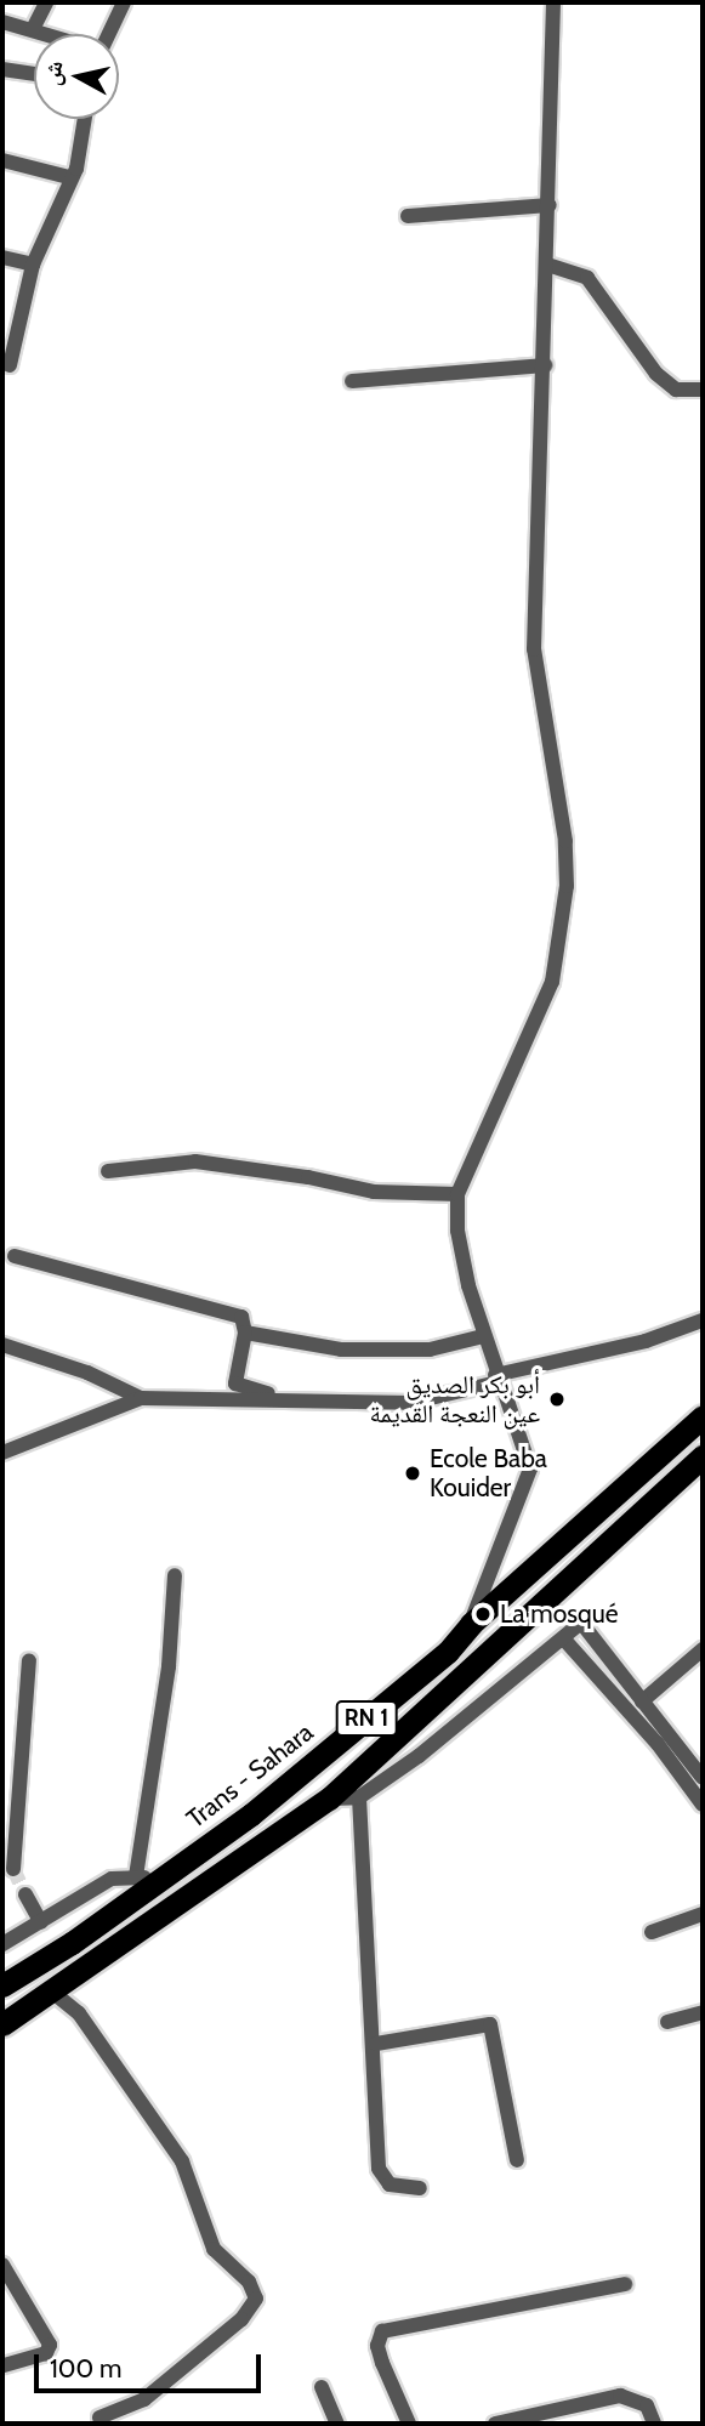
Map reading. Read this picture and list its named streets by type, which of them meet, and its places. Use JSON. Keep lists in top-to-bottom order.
{
  "streets": {
    "highway": ["RN 1", "Trans - Sahara"]
  },
  "places": ["أبو بكر الصديق عين النعجة القديمة", "Ecole Baba Kouider", "La mosqué"],
  "scale_bar": "100 m",
  "north": "left"
}
